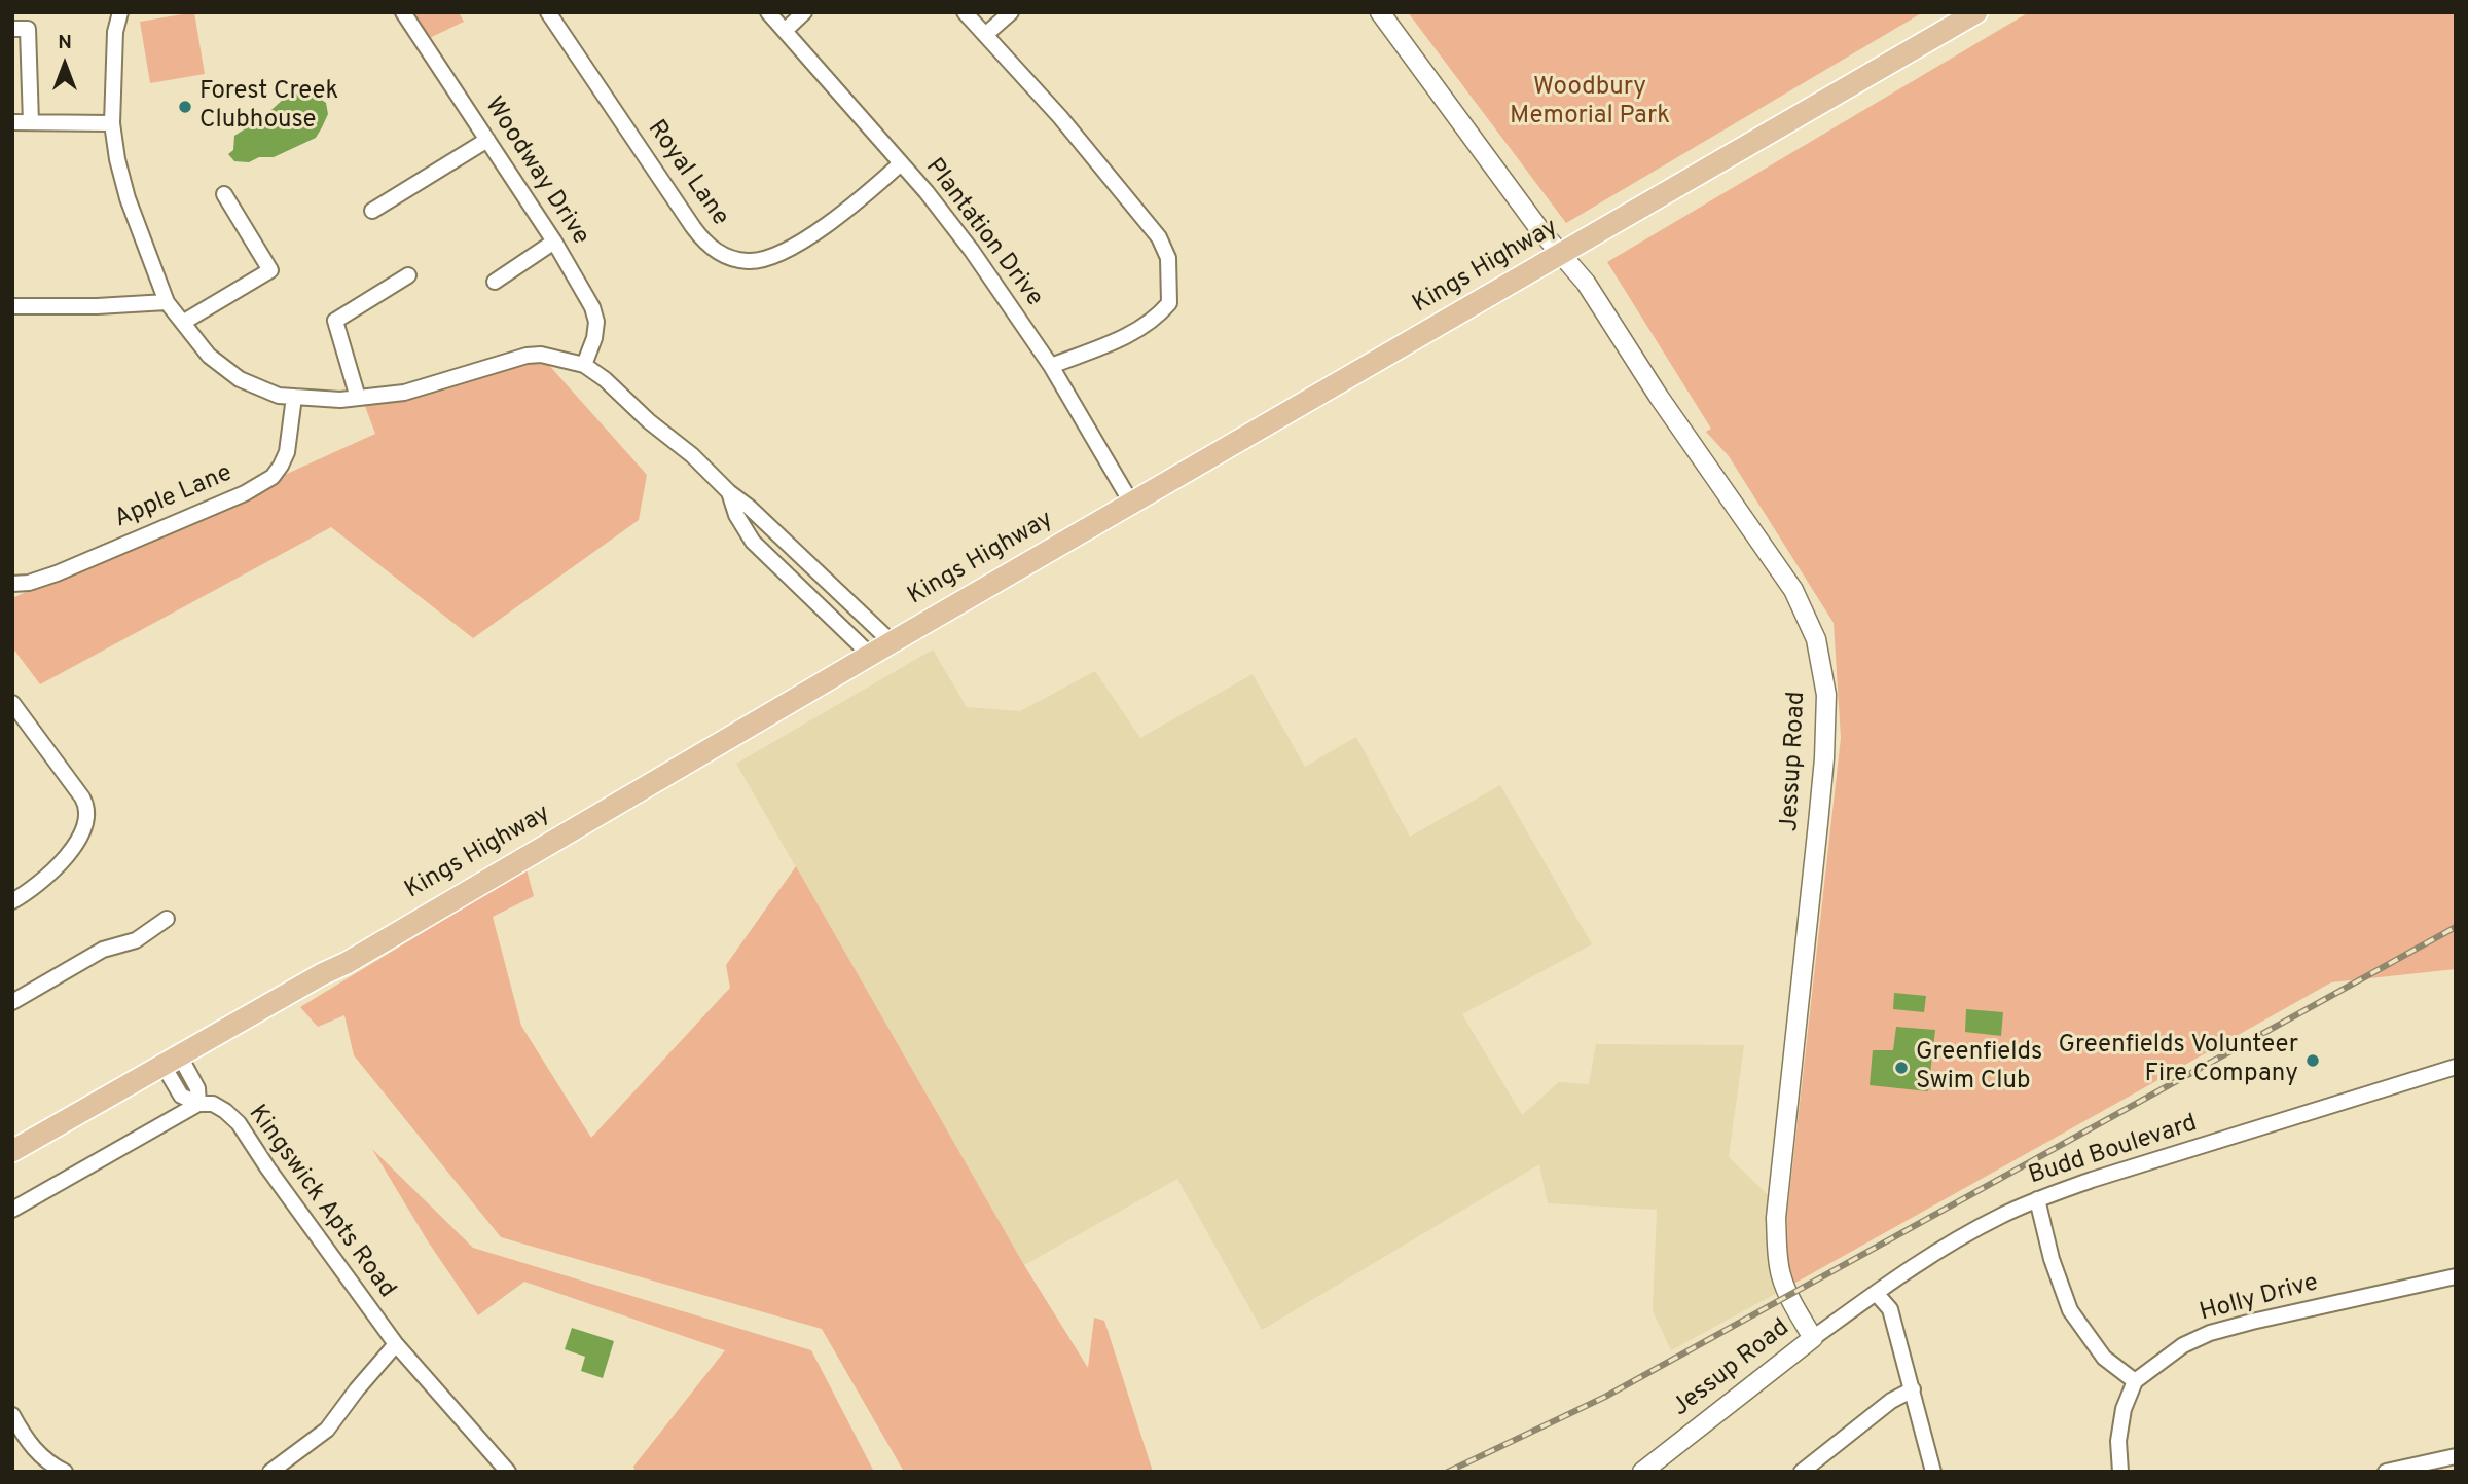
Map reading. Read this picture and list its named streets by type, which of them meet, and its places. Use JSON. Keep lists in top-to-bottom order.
{
  "streets": {
    "main road": ["Kings Highway"],
    "street": [
      "Woodway Drive",
      "Royal Lane",
      "Plantation Drive",
      "Apple Lane",
      "Jessup Road",
      "Budd Boulevard",
      "Kingswick Apts Road",
      "Holly Drive"
    ]
  },
  "crossings": [
    ["Royal Lane", "Plantation Drive"],
    ["Plantation Drive", "Kings Highway"],
    ["Kings Highway", "Jessup Road"],
    ["Kings Highway", "Kingswick Apts Road"],
    ["Jessup Road", "Budd Boulevard"]
  ],
  "parks": ["Woodbury Memorial Park"],
  "places": ["Forest Creek Clubhouse", "Greenfields Volunteer Fire Company", "Greenfields Swim Club"],
  "north": "top"
}
